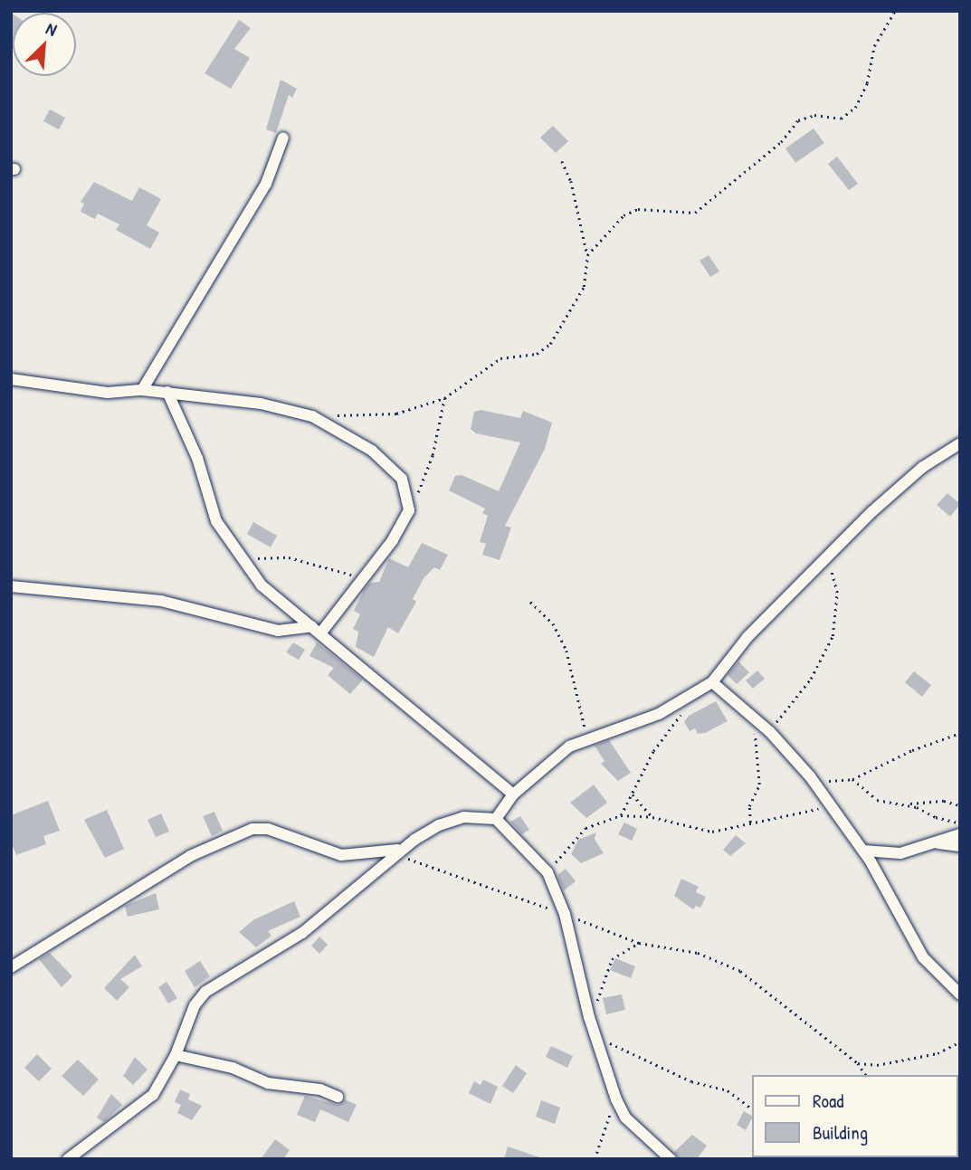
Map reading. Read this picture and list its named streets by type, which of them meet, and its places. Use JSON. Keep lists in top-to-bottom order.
{
  "legend": ["Road", "Building"],
  "north": "top right"
}
